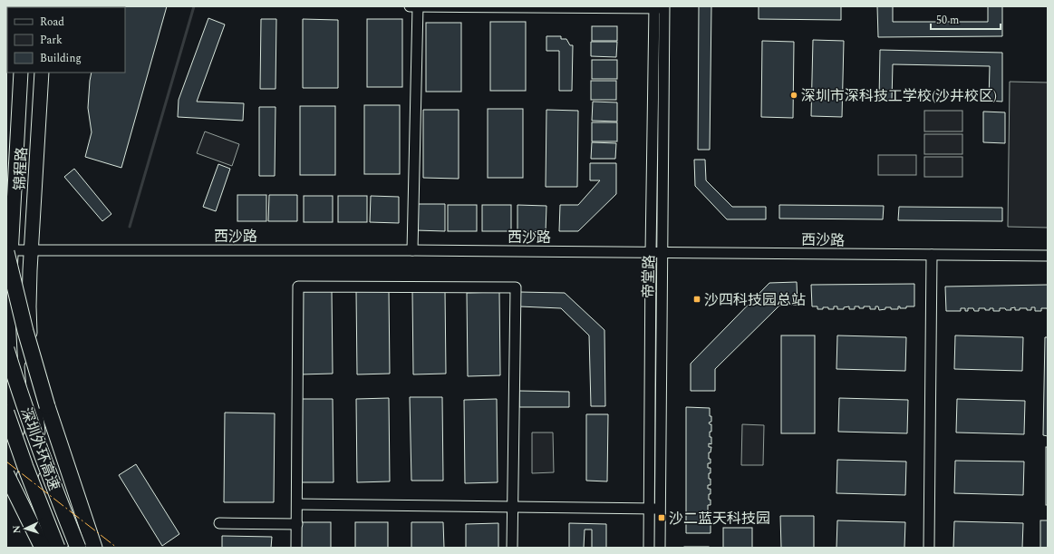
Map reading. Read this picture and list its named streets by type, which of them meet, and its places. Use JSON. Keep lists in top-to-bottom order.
{
  "streets": {
    "highway": ["深圳外环高速"],
    "main road": ["锦程路"],
    "street": ["西沙路", "帝堂路"]
  },
  "crossings": [
    ["锦程路", "西沙路"],
    ["西沙路", "帝堂路"]
  ],
  "places": {
    "other": ["深圳市深科技工学校(沙井校区)"],
    "transit": ["沙四科技园总站", "沙二蓝天科技园"]
  },
  "legend": ["Road", "Park", "Building"],
  "scale_bar": "50 m",
  "north": "left"
}
